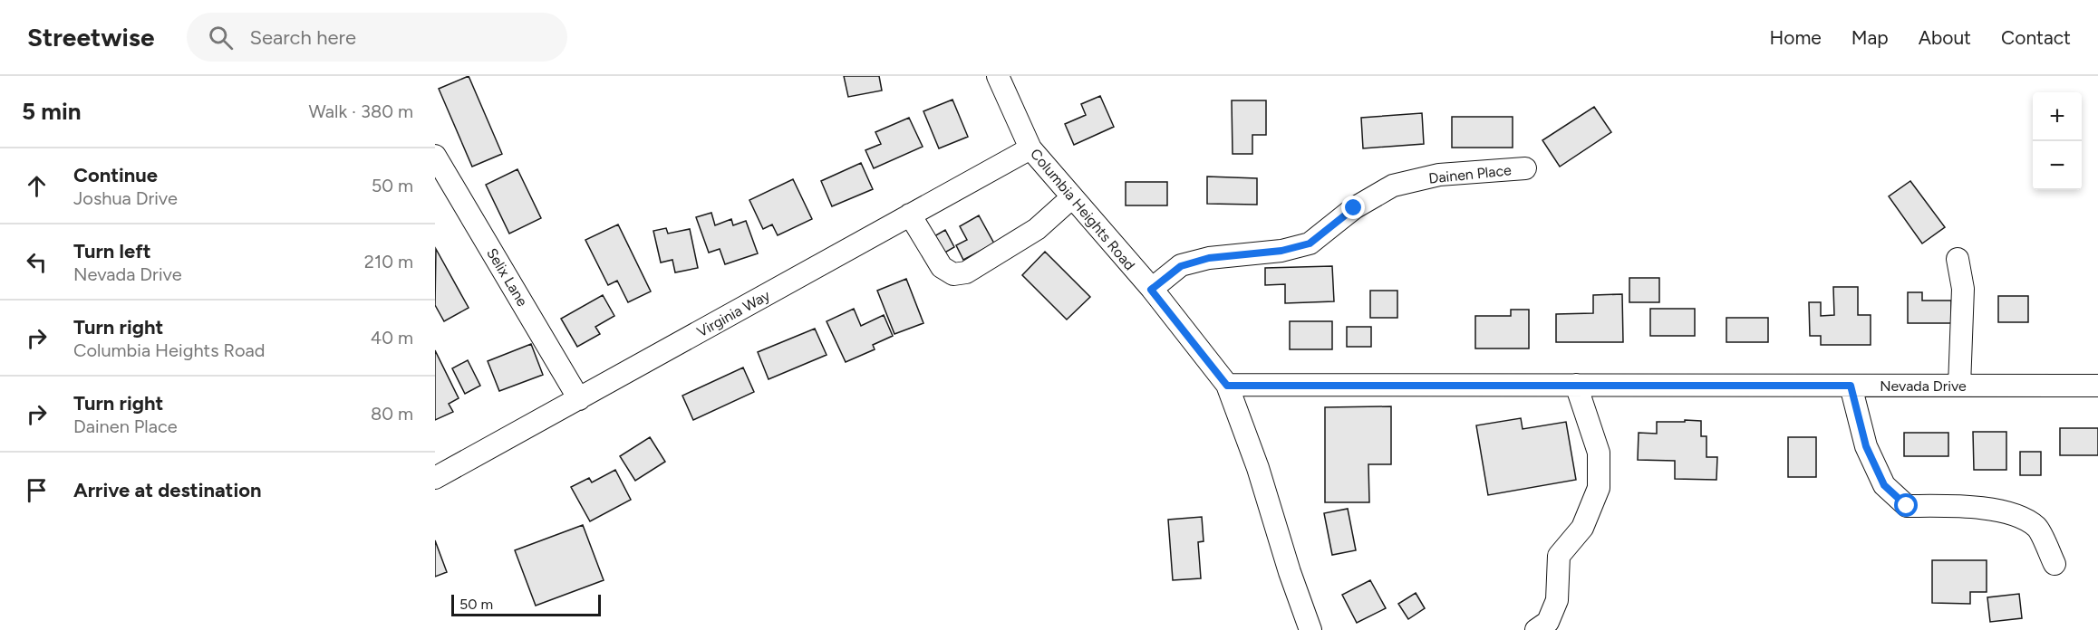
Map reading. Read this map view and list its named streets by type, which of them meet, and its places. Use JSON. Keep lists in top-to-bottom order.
{
  "streets": {
    "street": [
      "Dainen Place",
      "Columbia Heights Road",
      "Selix Lane",
      "Virginia Way",
      "Nevada Drive"
    ]
  },
  "crossings": [
    ["Dainen Place", "Columbia Heights Road"],
    ["Columbia Heights Road", "Virginia Way"],
    ["Columbia Heights Road", "Nevada Drive"],
    ["Selix Lane", "Virginia Way"]
  ],
  "scale_bar": "50 m",
  "page": {
    "header": "Streetwise",
    "search": "Search here",
    "nav": [
      "Home",
      "Map",
      "About",
      "Contact"
    ],
    "heading": ["5 min", "Walk · 380 m"],
    "map_buttons": ["+", "−"],
    "list": [
      ["Continue", "Joshua Drive", "50 m"],
      ["Turn left", "Nevada Drive", "210 m"],
      ["Turn right", "Columbia Heights Road", "40 m"],
      ["Turn right", "Dainen Place", "80 m"],
      "Arrive at destination"
    ],
    "scale": "50 m"
  }
}
